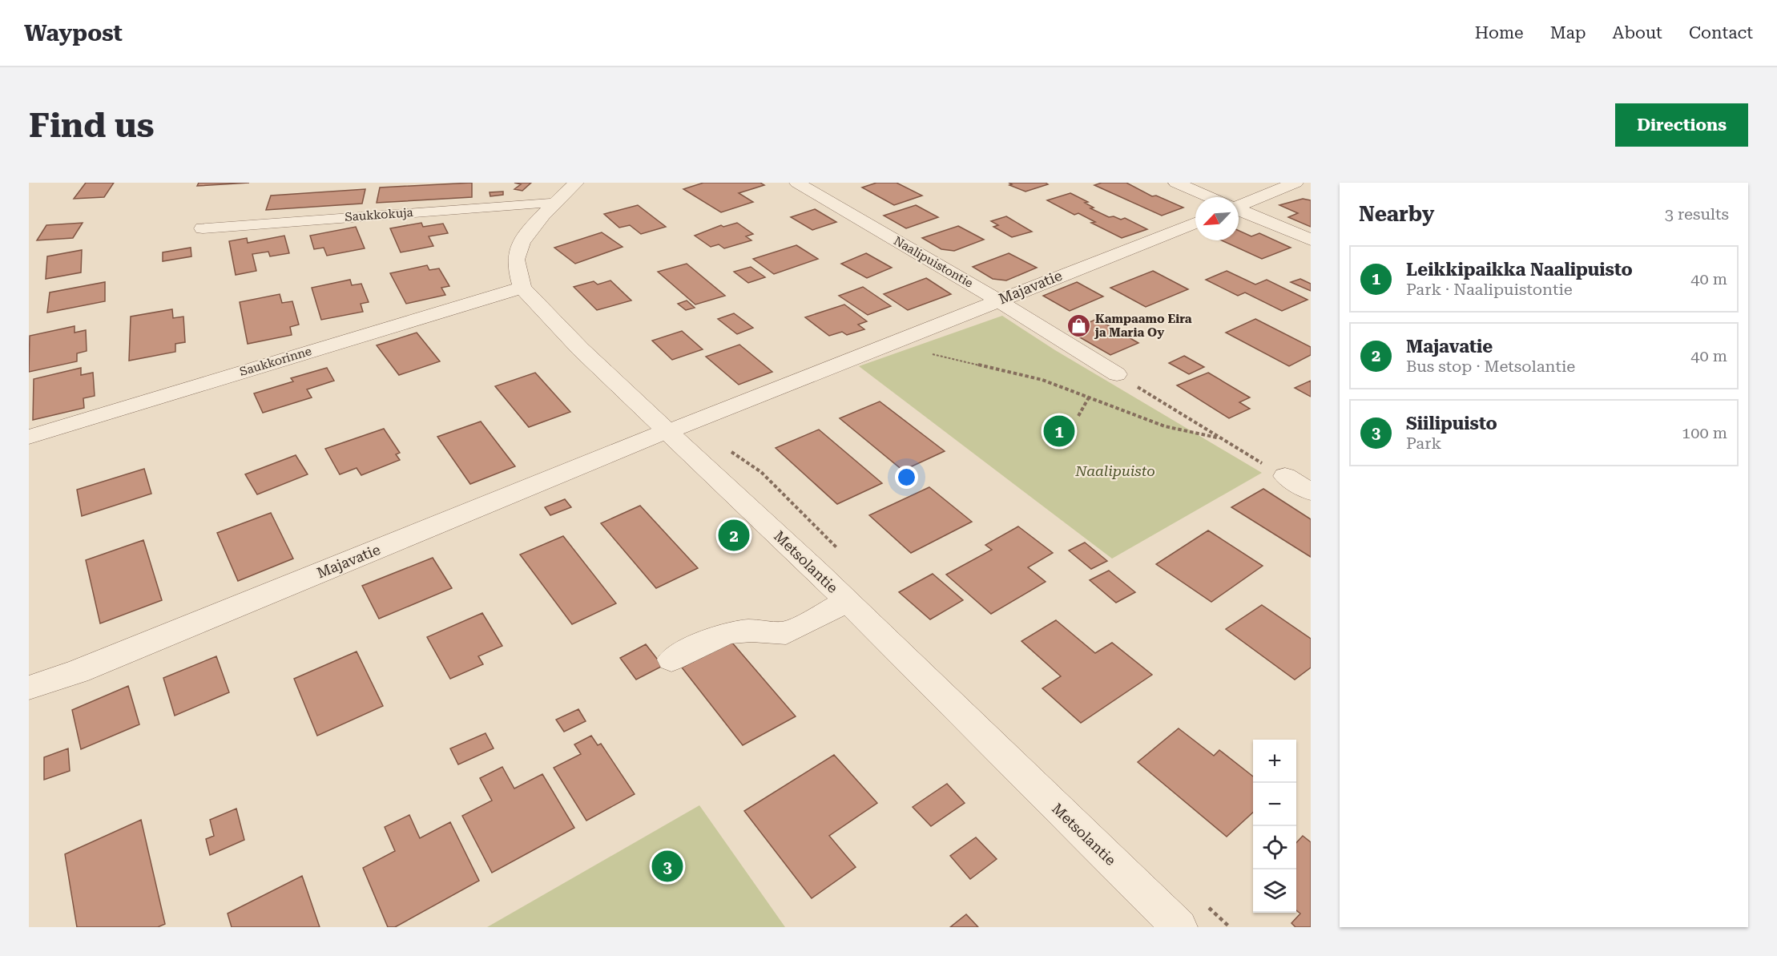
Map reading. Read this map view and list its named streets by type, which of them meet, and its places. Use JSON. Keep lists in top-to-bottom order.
{
  "streets": {
    "street": [
      "Saukkokuja",
      "Naalipuistontie",
      "Majavatie",
      "Saukkorinne",
      "Metsolantie"
    ]
  },
  "crossings": [
    ["Saukkokuja", "Metsolantie"],
    ["Naalipuistontie", "Majavatie"],
    ["Majavatie", "Metsolantie"],
    ["Saukkorinne", "Metsolantie"]
  ],
  "parks": ["Naalipuisto"],
  "places": {
    "shop": ["Kampaamo Eira ja Maria Oy"]
  },
  "north": "bottom left",
  "page": {
    "header": "Waypost",
    "nav": [
      "Home",
      "Map",
      "About",
      "Contact"
    ],
    "buttons": "Directions",
    "title": "Find us",
    "heading": ["Nearby", "3 results"],
    "list": [
      {
        "mark": "1",
        "name": "Leikkipaikka Naalipuisto",
        "note": "Park · Naalipuistontie",
        "value": "40 m"
      },
      {
        "mark": "2",
        "name": "Majavatie",
        "note": "Bus stop · Metsolantie",
        "value": "40 m"
      },
      {
        "mark": "3",
        "name": "Siilipuisto",
        "note": "Park",
        "value": "100 m"
      }
    ],
    "pins": ["1", "2", "3"],
    "map_buttons": ["+", "−"]
  }
}
